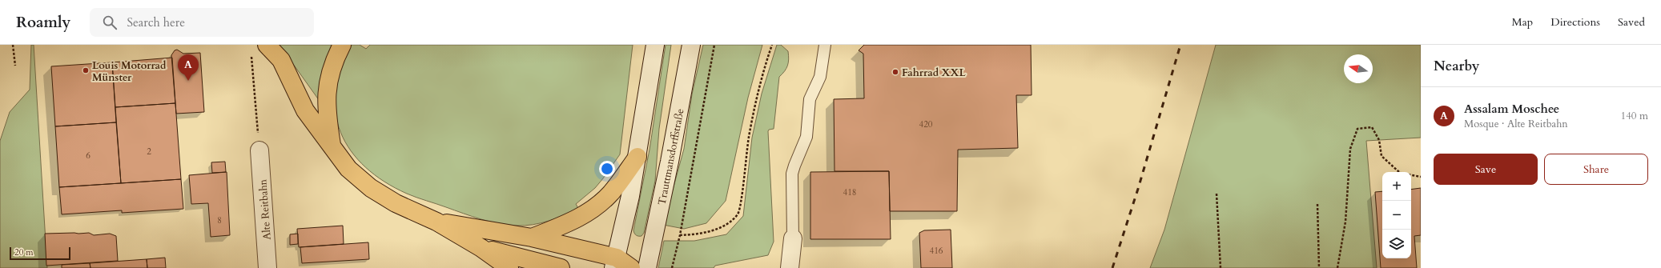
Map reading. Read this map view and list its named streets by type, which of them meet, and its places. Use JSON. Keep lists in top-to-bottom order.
{
  "streets": {
    "main road": ["Trauttmansdorffstraße", "Alte Reitbahn"]
  },
  "places": ["Louis Motorrad Münster", "Fahrrad XXL"],
  "house_numbers": [
    "420",
    "2",
    "6",
    "418",
    "8",
    "416"
  ],
  "scale_bar": "20 m",
  "north": "left",
  "page": {
    "header": "Roamly",
    "search": "Search here",
    "nav": ["Map", "Directions", "Saved"],
    "heading": "Nearby",
    "pins": "A",
    "list": [
      {
        "mark": "A",
        "name": "Assalam Moschee",
        "note": "Mosque · Alte Reitbahn",
        "value": "140 m"
      }
    ],
    "buttons": ["Save", "Share"],
    "map_buttons": ["+", "−"],
    "scale": "20 m"
  }
}
